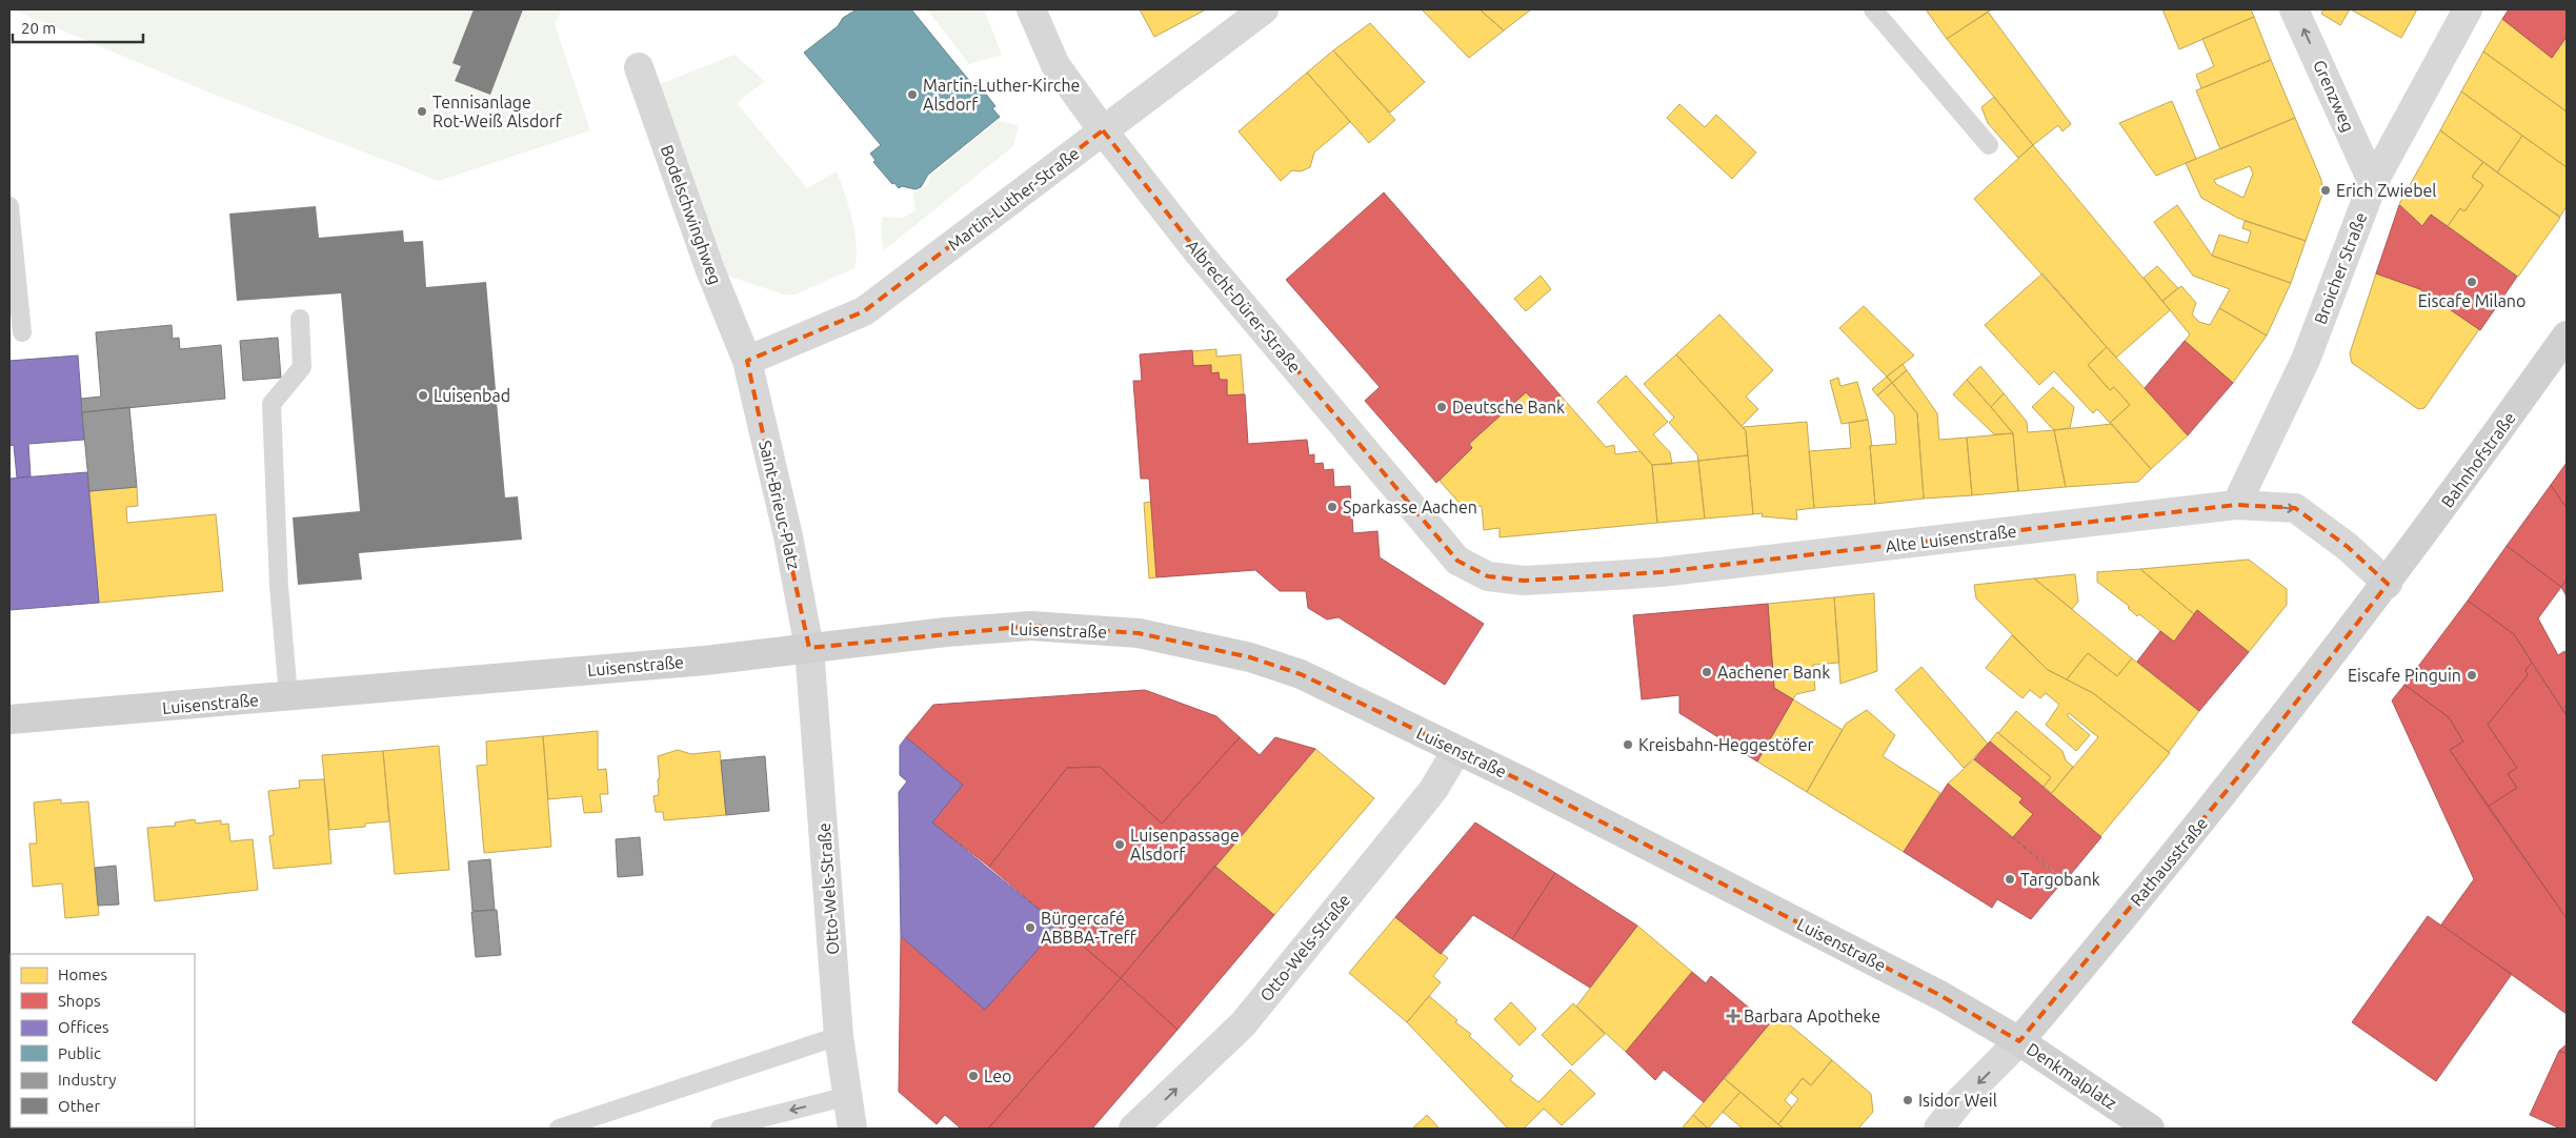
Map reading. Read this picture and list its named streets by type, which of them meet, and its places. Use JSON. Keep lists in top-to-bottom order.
{
  "streets": {
    "main road": [
      "Bahnhofstraße",
      "Luisenstraße",
      "Rathausstraße",
      "Denkmalplatz"
    ],
    "street": [
      "Grenzweg",
      "Martin-Luther-Straße",
      "Bodelschwinghweg",
      "Broicher Straße",
      "Albrecht-Dürer-Straße",
      "Saint-Brieuc-Platz",
      "Alte Luisenstraße",
      "Otto-Wels-Straße"
    ]
  },
  "crossings": [
    ["Grenzweg", "Broicher Straße"],
    ["Martin-Luther-Straße", "Bodelschwinghweg"],
    ["Martin-Luther-Straße", "Albrecht-Dürer-Straße"],
    ["Martin-Luther-Straße", "Saint-Brieuc-Platz"],
    ["Bodelschwinghweg", "Saint-Brieuc-Platz"],
    ["Broicher Straße", "Alte Luisenstraße"],
    ["Albrecht-Dürer-Straße", "Alte Luisenstraße"],
    ["Bahnhofstraße", "Alte Luisenstraße"],
    ["Bahnhofstraße", "Rathausstraße"],
    ["Saint-Brieuc-Platz", "Luisenstraße"],
    ["Saint-Brieuc-Platz", "Otto-Wels-Straße"],
    ["Alte Luisenstraße", "Rathausstraße"],
    ["Luisenstraße", "Rathausstraße"],
    ["Luisenstraße", "Otto-Wels-Straße"],
    ["Luisenstraße", "Denkmalplatz"],
    ["Rathausstraße", "Denkmalplatz"]
  ],
  "one_way": ["Grenzweg", "Otto-Wels-Straße"],
  "places": {
    "other": [
      "Martin-Luther-Kirche Alsdorf",
      "Tennisanlage Rot-Weiß Alsdorf",
      "Erich Zwiebel",
      "Eiscafe Milano",
      "Luisenbad",
      "Deutsche Bank",
      "Sparkasse Aachen",
      "Aachener Bank",
      "Eiscafe Pinguin",
      "Kreisbahn-Heggestöfer",
      "Luisenpassage Alsdorf",
      "Targobank",
      "Bürgercafé ABBBA-Treff",
      "Leo",
      "Isidor Weil"
    ],
    "health": ["Barbara Apotheke"]
  },
  "legend": [
    "Homes",
    "Shops",
    "Offices",
    "Public",
    "Industry",
    "Other"
  ],
  "scale_bar": "20 m"
}
